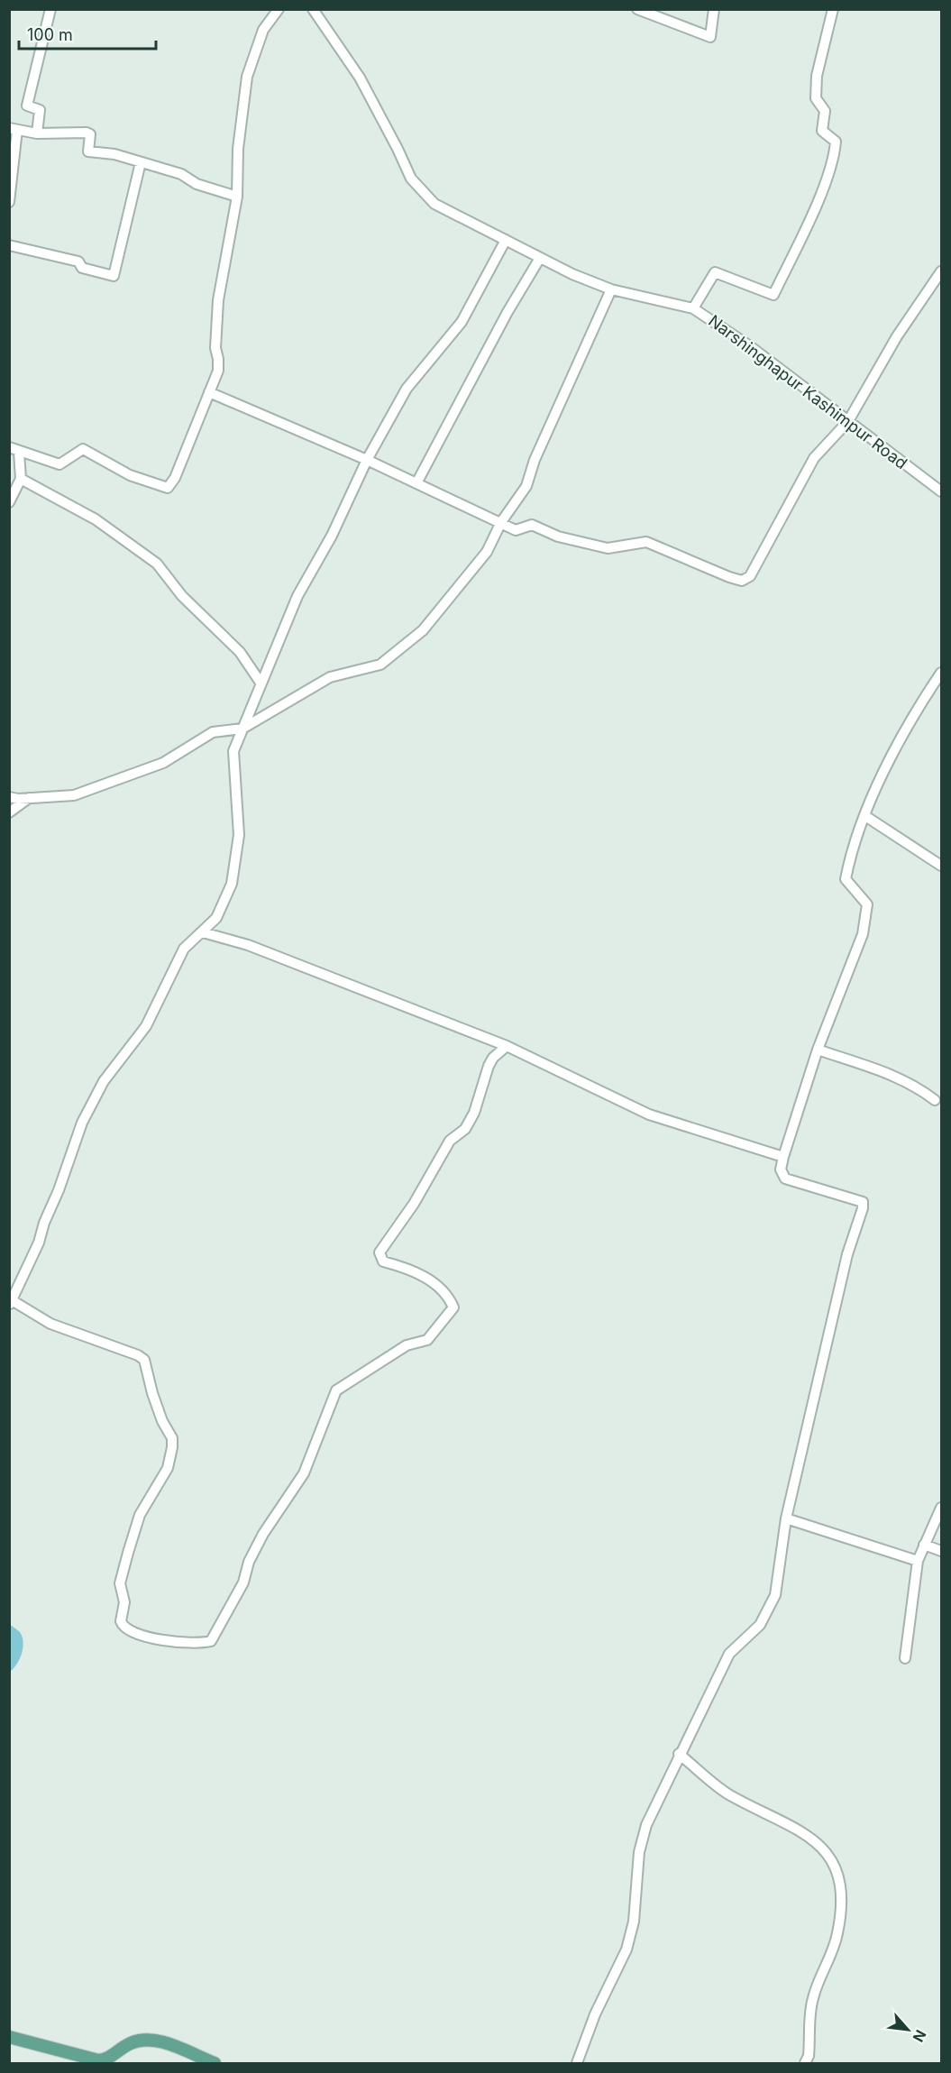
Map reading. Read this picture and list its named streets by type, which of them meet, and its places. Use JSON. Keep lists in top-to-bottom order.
{
  "streets": {
    "street": ["Narshinghapur Kashimpur Road"]
  },
  "scale_bar": "100 m",
  "north": "bottom right"
}
